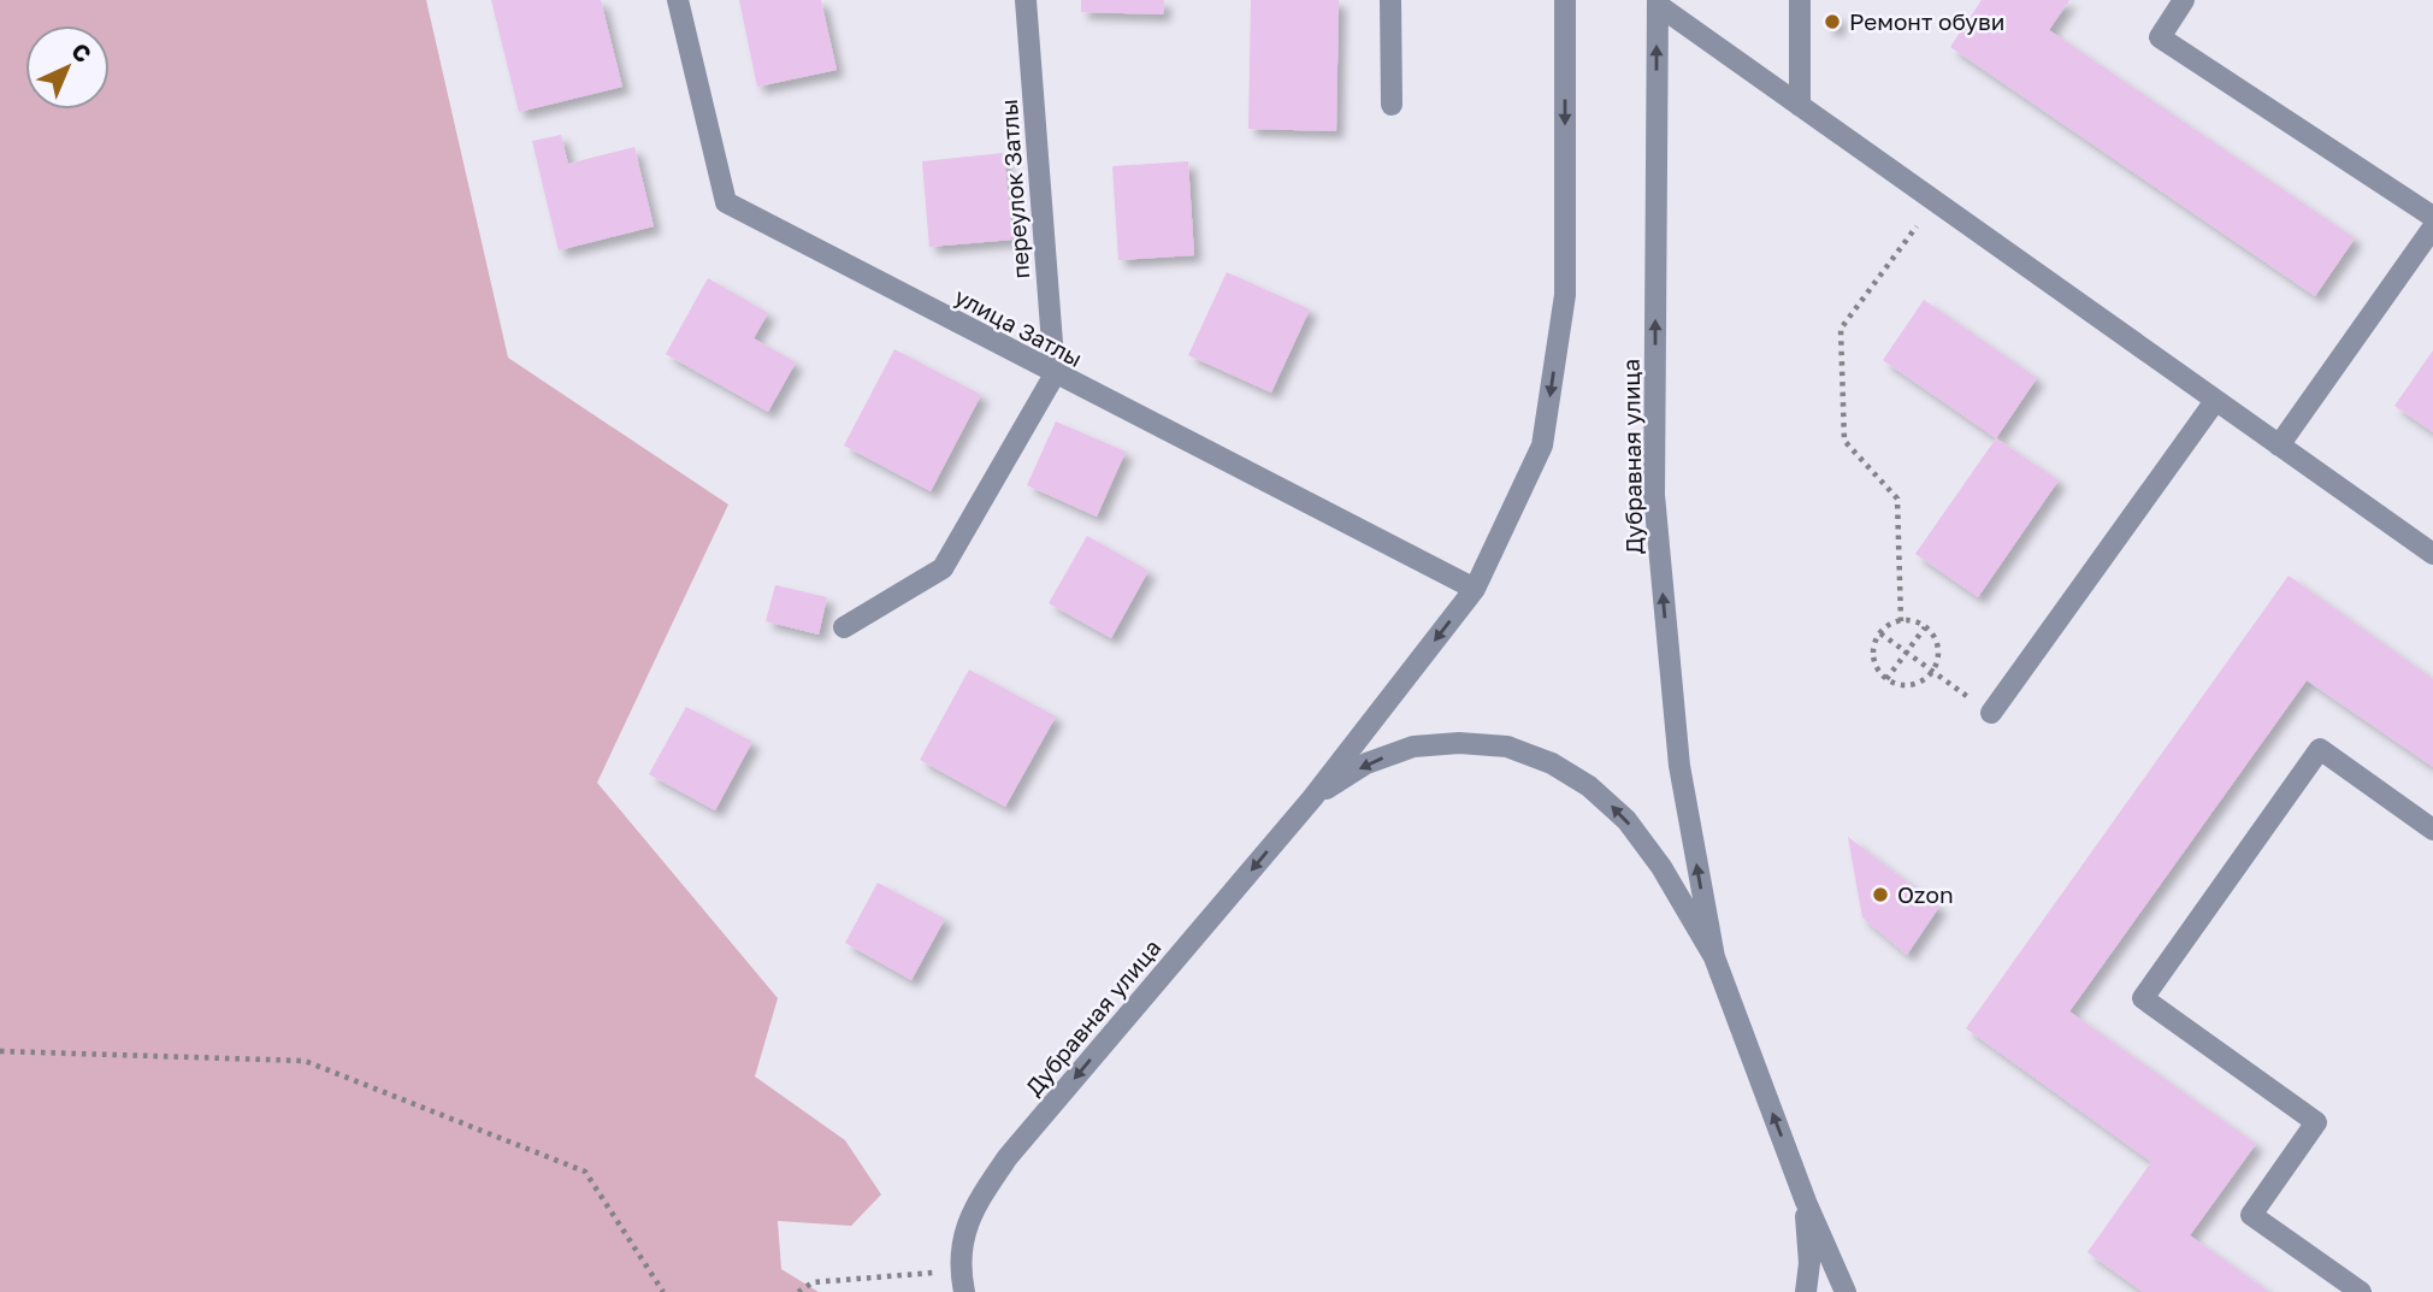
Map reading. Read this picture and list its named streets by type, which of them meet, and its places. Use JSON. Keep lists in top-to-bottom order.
{
  "streets": {
    "street": ["переулок Затлы", "улица Затлы", "Дубравная улица"]
  },
  "crossings": [
    ["переулок Затлы", "улица Затлы"],
    ["улица Затлы", "Дубравная улица"]
  ],
  "places": ["Ремонт обуви", "Ozon"],
  "north": "top right"
}
